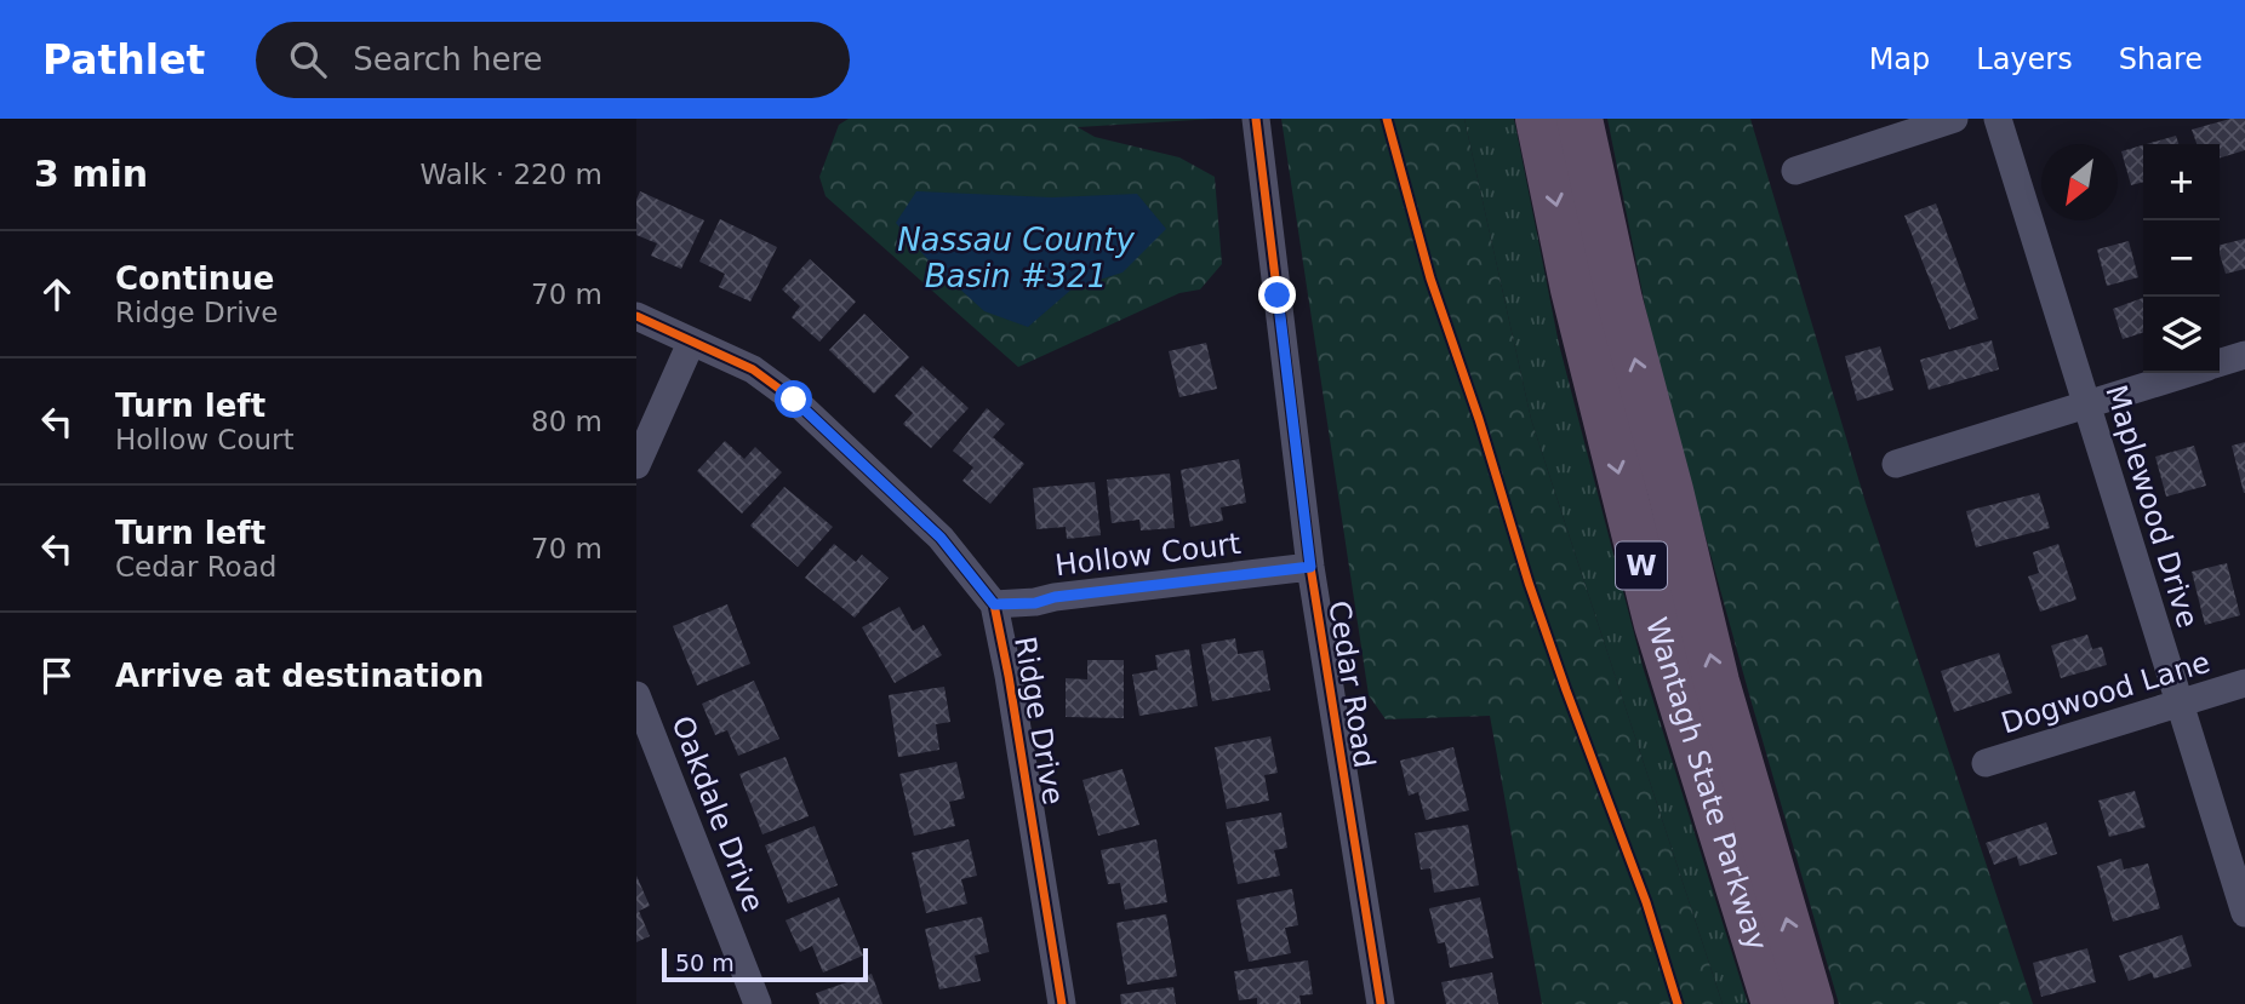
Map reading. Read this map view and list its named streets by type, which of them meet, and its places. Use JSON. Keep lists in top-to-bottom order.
{
  "streets": {
    "highway": ["W", "Wantagh State Parkway"],
    "street": [
      "Maplewood Drive",
      "Hollow Court",
      "Cedar Road",
      "Dogwood Lane",
      "Ridge Drive",
      "Oakdale Drive"
    ]
  },
  "crossings": [
    ["Maplewood Drive", "Dogwood Lane"],
    ["Hollow Court", "Cedar Road"],
    ["Hollow Court", "Ridge Drive"]
  ],
  "water": ["Nassau County Basin #321"],
  "scale_bar": "50 m",
  "north": "bottom left",
  "page": {
    "header": "Pathlet",
    "search": "Search here",
    "nav": ["Map", "Layers", "Share"],
    "heading": ["3 min", "Walk · 220 m"],
    "map_buttons": ["+", "−"],
    "list": [
      ["Continue", "Ridge Drive", "70 m"],
      ["Turn left", "Hollow Court", "80 m"],
      ["Turn left", "Cedar Road", "70 m"],
      "Arrive at destination"
    ],
    "scale": "50 m"
  }
}
